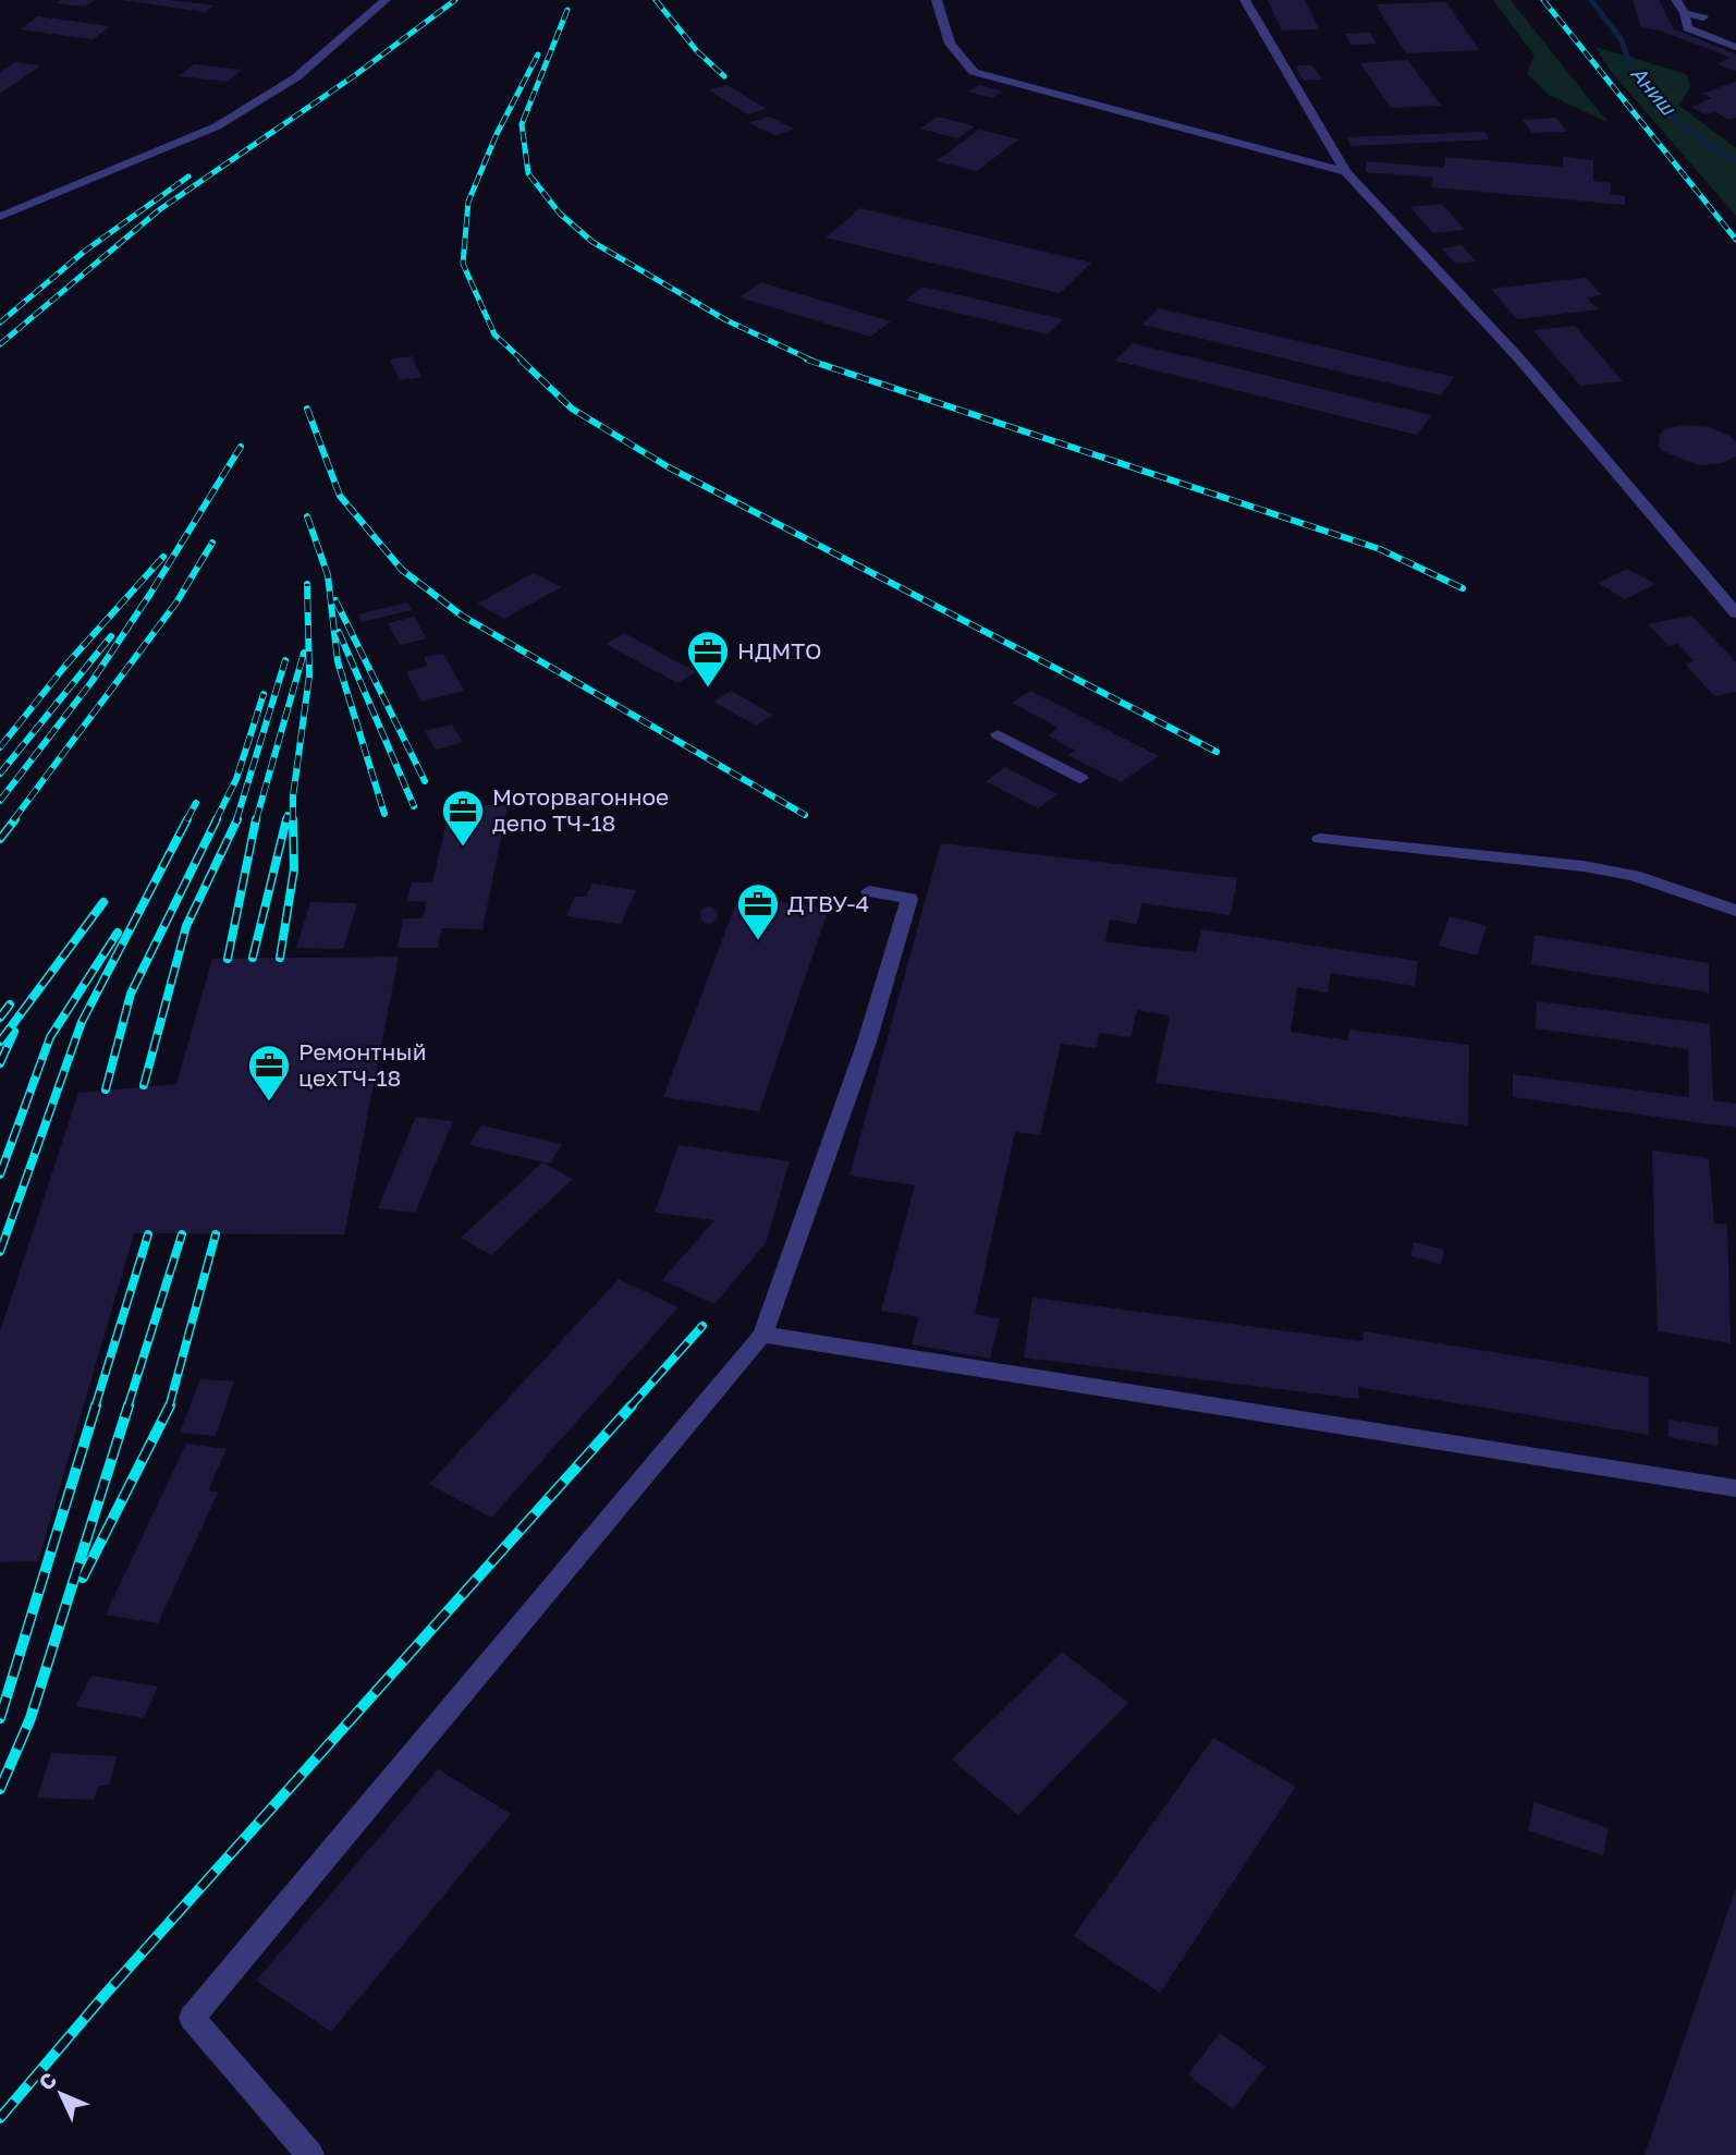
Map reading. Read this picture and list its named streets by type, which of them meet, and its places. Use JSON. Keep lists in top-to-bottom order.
{
  "water": ["Аниш"],
  "places": {
    "office": [
      "НДМТО",
      "Моторвагонное депо ТЧ-18",
      "ДТВУ-4",
      "Ремонтный цехТЧ-18"
    ]
  },
  "north": "top left"
}
